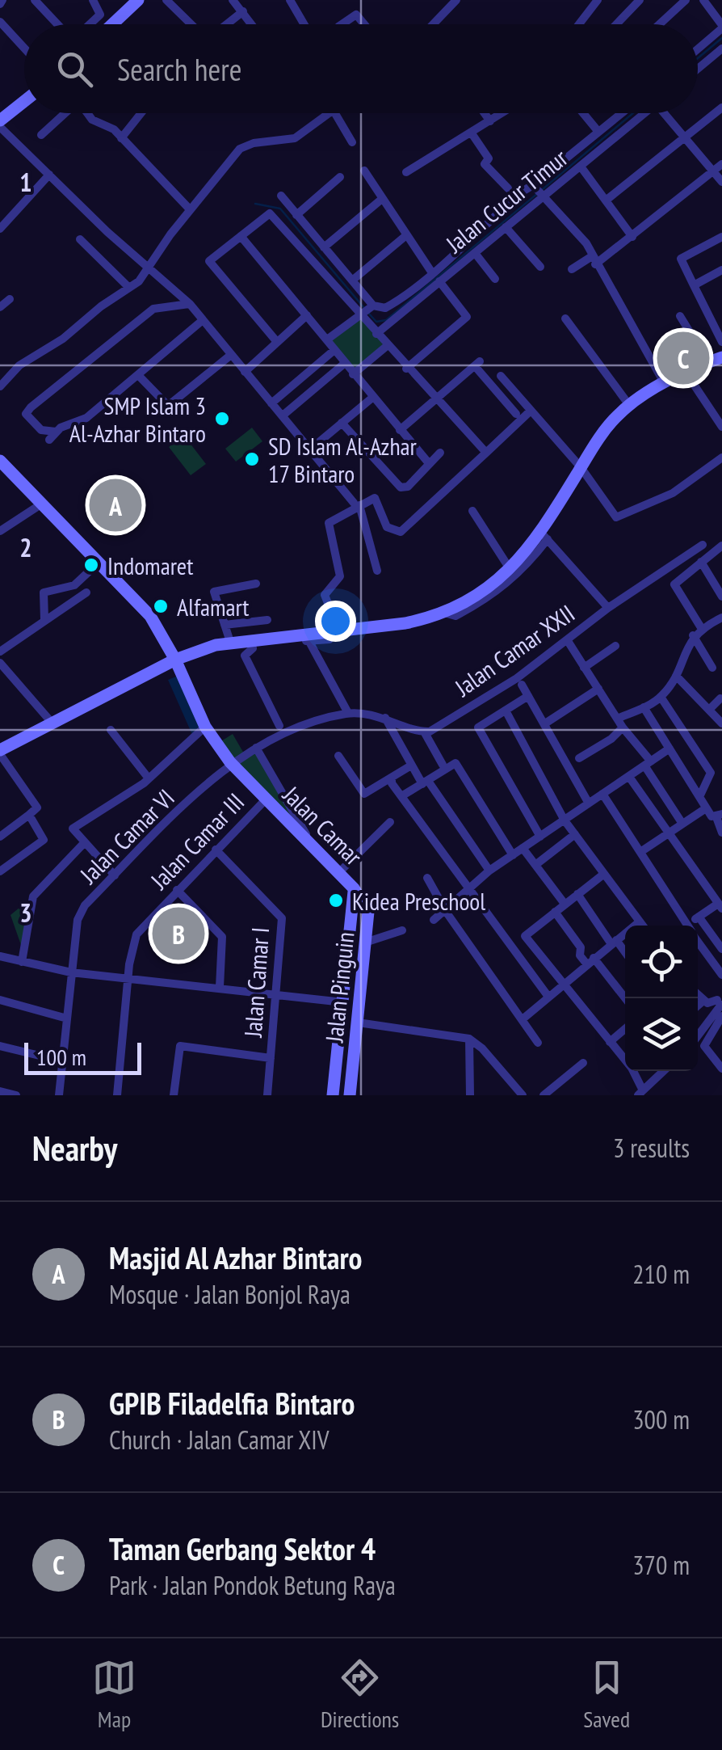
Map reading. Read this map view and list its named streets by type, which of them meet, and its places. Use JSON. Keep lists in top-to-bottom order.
{
  "streets": {
    "street": [
      "Jalan Cucur Timur",
      "Jalan Camar XXII",
      "Jalan Camar",
      "Jalan Camar VI",
      "Jalan Camar III",
      "Jalan Camar I",
      "Jalan Pinguin"
    ]
  },
  "crossings": [
    ["Jalan Camar", "Jalan Camar VI"],
    ["Jalan Camar", "Jalan Camar III"],
    ["Jalan Camar", "Jalan Pinguin"],
    ["Jalan Camar III", "Jalan Camar I"]
  ],
  "places": [
    "SMP Islam 3 Al-Azhar Bintaro",
    "SD Islam Al-Azhar 17 Bintaro",
    "Indomaret",
    "Alfamart",
    "Kidea Preschool"
  ],
  "scale_bar": "100 m",
  "page": {
    "search": "Search here",
    "pins": ["C", "A", "B"],
    "scale": "100 m",
    "heading": ["Nearby", "3 results"],
    "list": [
      {
        "mark": "A",
        "name": "Masjid Al Azhar Bintaro",
        "note": "Mosque · Jalan Bonjol Raya",
        "value": "210 m"
      },
      {
        "mark": "B",
        "name": "GPIB Filadelfia Bintaro",
        "note": "Church · Jalan Camar XIV",
        "value": "300 m"
      },
      {
        "mark": "C",
        "name": "Taman Gerbang Sektor 4",
        "note": "Park · Jalan Pondok Betung Raya",
        "value": "370 m"
      }
    ],
    "nav": ["Map", "Directions", "Saved"]
  },
  "grid": {
    "rows": ["1", "2", "3"]
  }
}
